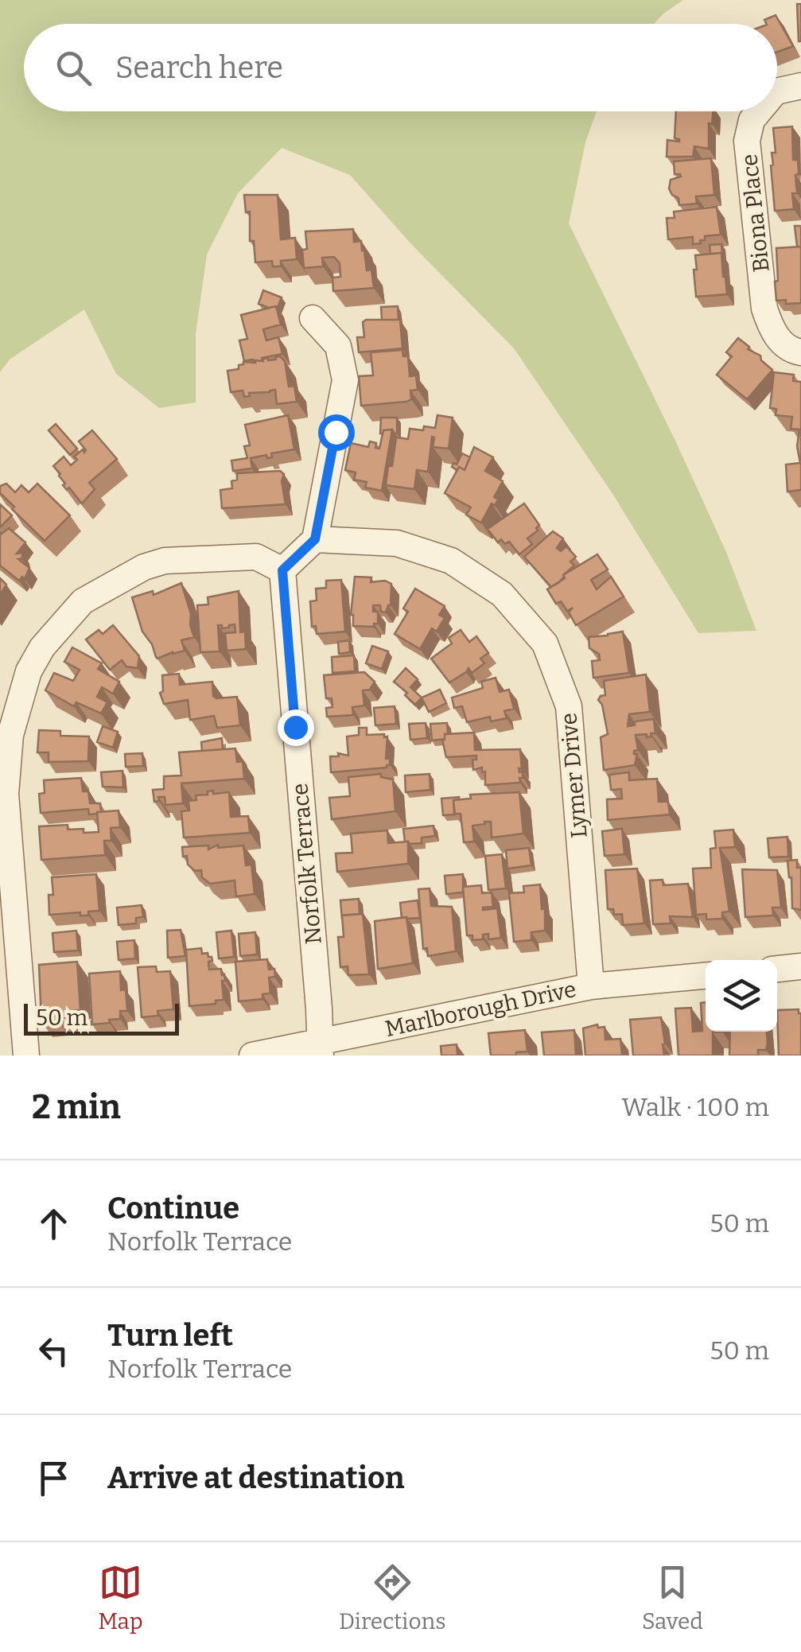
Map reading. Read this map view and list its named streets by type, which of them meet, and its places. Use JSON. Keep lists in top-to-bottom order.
{
  "streets": {
    "street": [
      "Biona Place",
      "Lymer Drive",
      "Norfolk Terrace",
      "Marlborough Drive"
    ]
  },
  "crossings": [
    ["Lymer Drive", "Marlborough Drive"],
    ["Norfolk Terrace", "Marlborough Drive"]
  ],
  "scale_bar": "50 m",
  "page": {
    "search": "Search here",
    "scale": "50 m",
    "heading": ["2 min", "Walk · 100 m"],
    "list": [
      ["Continue", "Norfolk Terrace", "50 m"],
      ["Turn left", "Norfolk Terrace", "50 m"],
      "Arrive at destination"
    ],
    "nav": ["Map", "Directions", "Saved"]
  }
}
